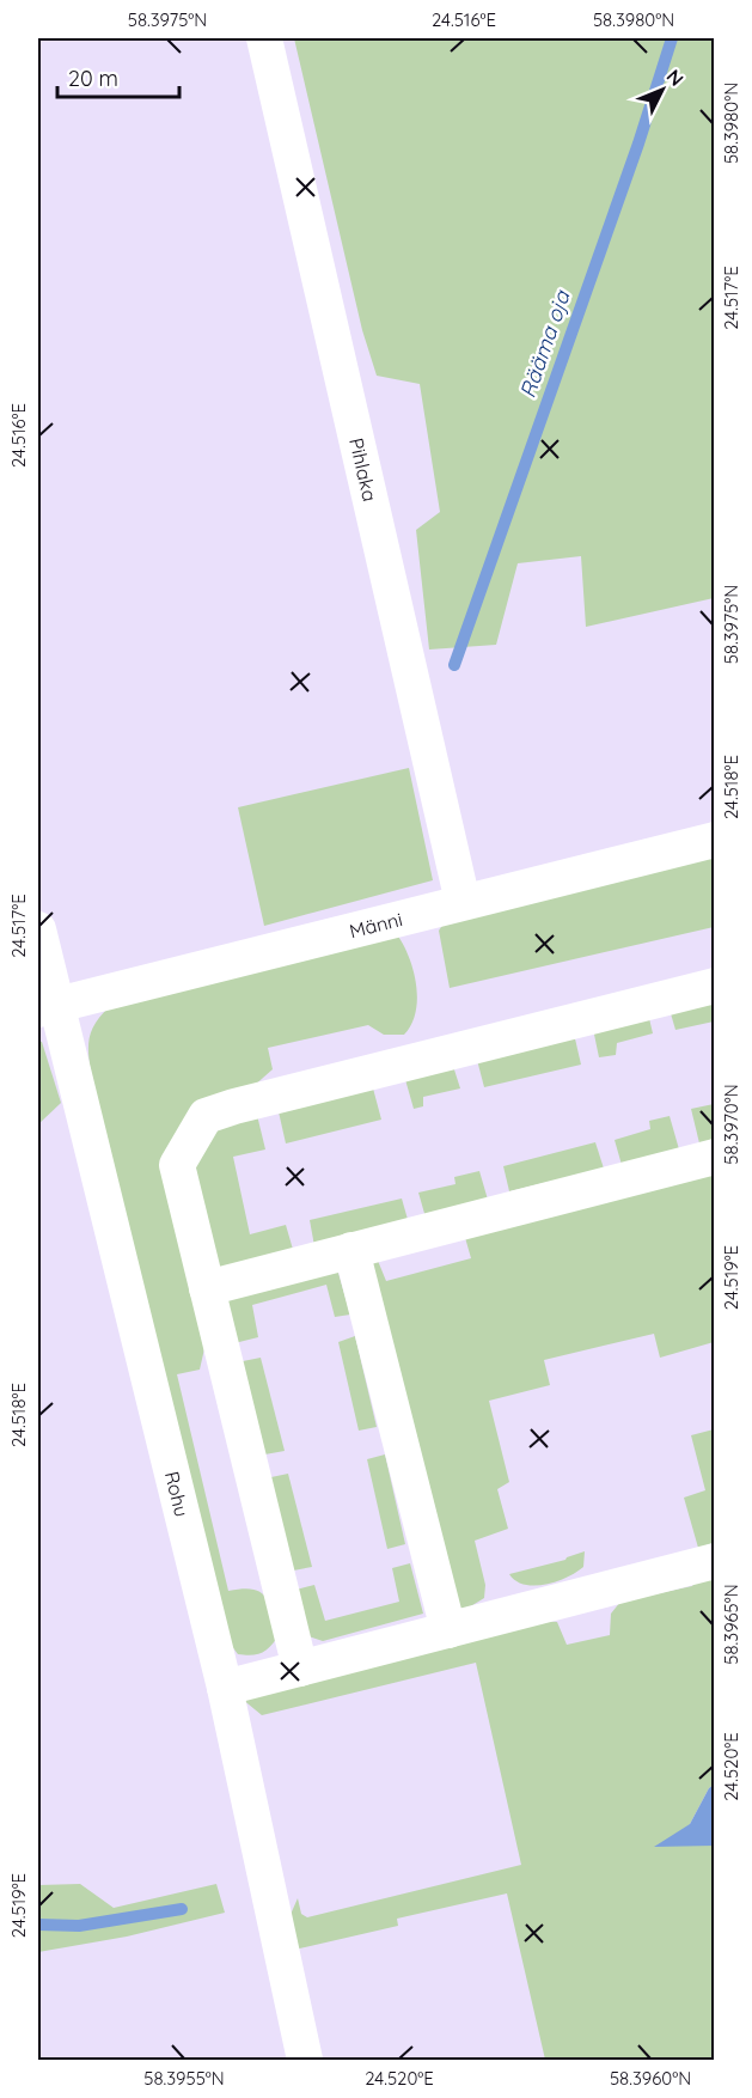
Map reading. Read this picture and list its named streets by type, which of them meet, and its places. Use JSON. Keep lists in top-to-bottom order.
{
  "streets": {
    "street": ["Pihlaka", "Männi", "Rohu"]
  },
  "crossings": [
    ["Pihlaka", "Männi"],
    ["Männi", "Rohu"]
  ],
  "water": ["Rääma oja"],
  "scale_bar": "20 m",
  "north": "top right",
  "coordinates": [
    "58.3975°N",
    "24.516°E",
    "58.3980°N",
    "24.517°E",
    "24.518°E",
    "58.3970°N",
    "24.519°E",
    "58.3965°N",
    "24.520°E",
    "58.3955°N",
    "58.3960°N"
  ]
}
